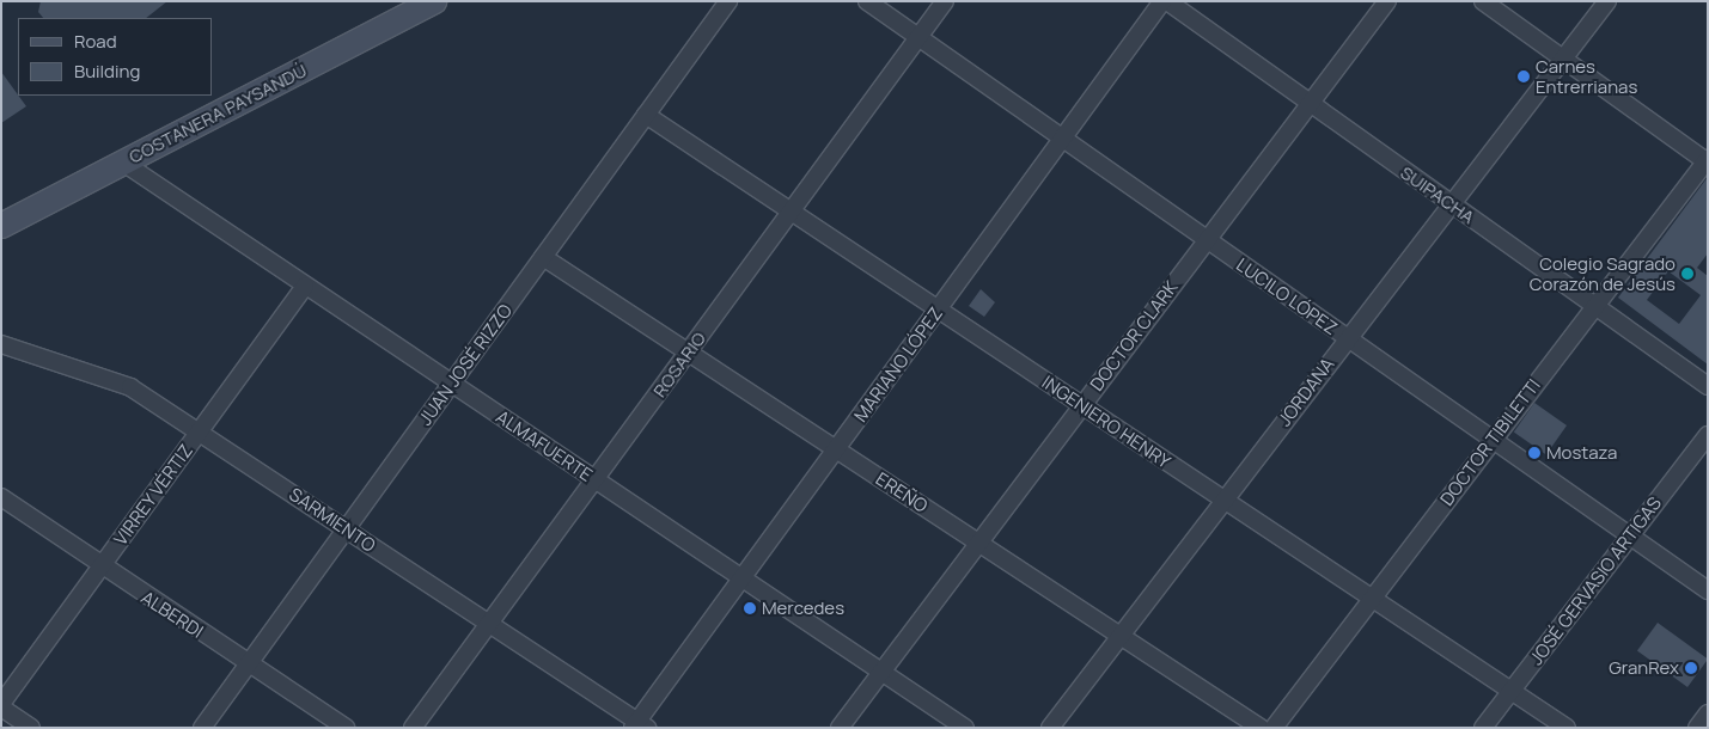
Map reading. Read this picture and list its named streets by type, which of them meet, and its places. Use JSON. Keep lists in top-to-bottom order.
{
  "streets": {
    "main road": ["COSTANERA PAYSANDÚ"],
    "street": [
      "SUIPACHA",
      "LUCILO LÓPEZ",
      "DOCTOR CLARK",
      "JUAN JOSÉ RIZZO",
      "ROSARIO",
      "MARIANO LÓPEZ",
      "JORDANA",
      "INGENIERO HENRY",
      "DOCTOR TIBILETTI",
      "ALMAFUERTE",
      "EREÑO",
      "VIRREY VÉRTIZ",
      "SARMIENTO",
      "JOSÉ GERVASIO ARTIGAS",
      "ALBERDI"
    ]
  },
  "crossings": [
    ["COSTANERA PAYSANDÚ", "ALMAFUERTE"],
    ["SUIPACHA", "DOCTOR CLARK"],
    ["SUIPACHA", "JORDANA"],
    ["SUIPACHA", "DOCTOR TIBILETTI"],
    ["LUCILO LÓPEZ", "DOCTOR CLARK"],
    ["LUCILO LÓPEZ", "ROSARIO"],
    ["LUCILO LÓPEZ", "MARIANO LÓPEZ"],
    ["LUCILO LÓPEZ", "JORDANA"],
    ["LUCILO LÓPEZ", "DOCTOR TIBILETTI"],
    ["LUCILO LÓPEZ", "JOSÉ GERVASIO ARTIGAS"],
    ["DOCTOR CLARK", "INGENIERO HENRY"],
    ["DOCTOR CLARK", "ALMAFUERTE"],
    ["DOCTOR CLARK", "EREÑO"],
    ["JUAN JOSÉ RIZZO", "INGENIERO HENRY"],
    ["JUAN JOSÉ RIZZO", "ALMAFUERTE"],
    ["JUAN JOSÉ RIZZO", "EREÑO"],
    ["JUAN JOSÉ RIZZO", "SARMIENTO"],
    ["JUAN JOSÉ RIZZO", "ALBERDI"],
    ["ROSARIO", "INGENIERO HENRY"],
    ["ROSARIO", "ALMAFUERTE"],
    ["ROSARIO", "EREÑO"],
    ["ROSARIO", "SARMIENTO"],
    ["MARIANO LÓPEZ", "INGENIERO HENRY"],
    ["MARIANO LÓPEZ", "ALMAFUERTE"],
    ["MARIANO LÓPEZ", "EREÑO"],
    ["MARIANO LÓPEZ", "SARMIENTO"],
    ["JORDANA", "INGENIERO HENRY"],
    ["JORDANA", "EREÑO"],
    ["INGENIERO HENRY", "DOCTOR TIBILETTI"],
    ["INGENIERO HENRY", "JOSÉ GERVASIO ARTIGAS"],
    ["ALMAFUERTE", "VIRREY VÉRTIZ"],
    ["VIRREY VÉRTIZ", "SARMIENTO"],
    ["VIRREY VÉRTIZ", "ALBERDI"]
  ],
  "places": [
    "Carnes Entrerrianas",
    "Colegio Sagrado Corazón de Jesús",
    "Mostaza",
    "Mercedes",
    "GranRex"
  ],
  "legend": ["Road", "Building"]
}
